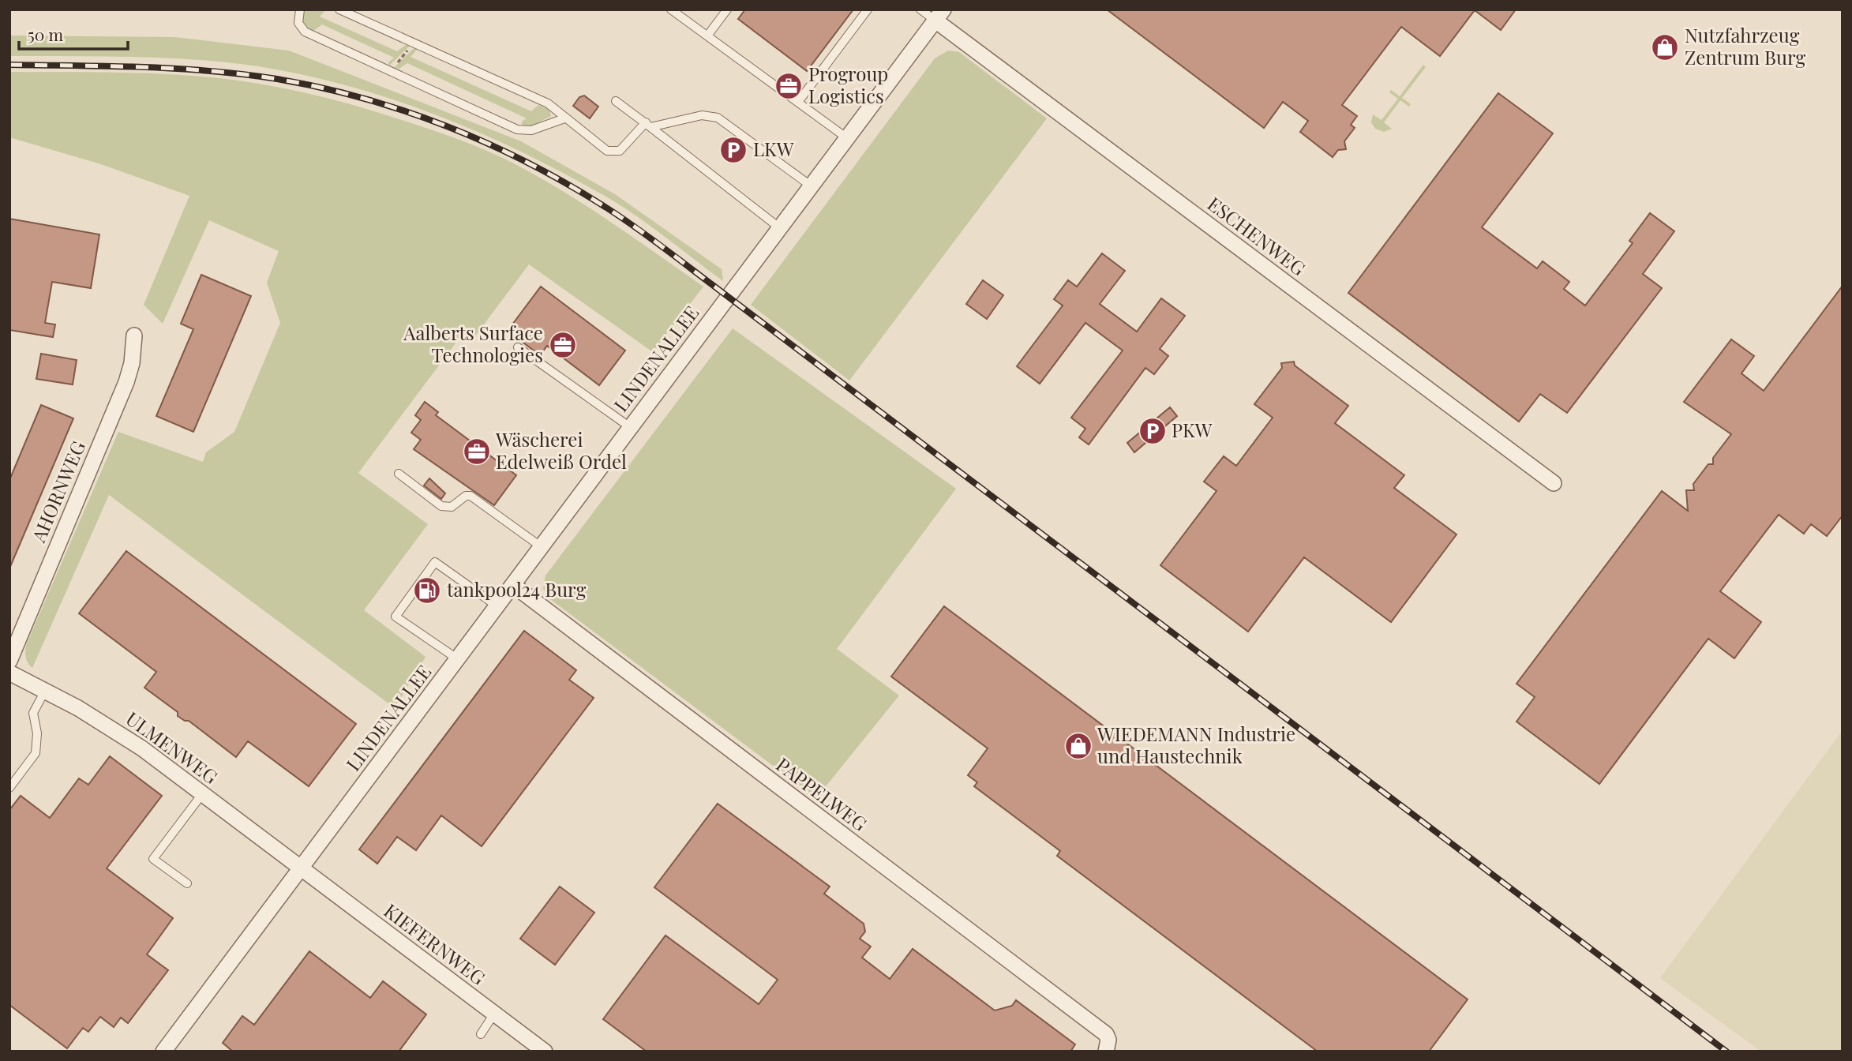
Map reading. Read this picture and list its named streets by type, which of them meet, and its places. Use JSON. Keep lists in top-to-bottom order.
{
  "streets": {
    "street": [
      "ESCHENWEG",
      "LINDENALLEE",
      "AHORNWEG",
      "ULMENWEG",
      "PAPPELWEG",
      "KIEFERNWEG"
    ]
  },
  "crossings": [
    ["ESCHENWEG", "LINDENALLEE"],
    ["LINDENALLEE", "ULMENWEG"],
    ["LINDENALLEE", "PAPPELWEG"],
    ["LINDENALLEE", "KIEFERNWEG"],
    ["ULMENWEG", "KIEFERNWEG"]
  ],
  "places": {
    "shop": ["Nutzfahrzeug Zentrum Burg", "WIEDEMANN Industrie und Haustechnik"],
    "office": ["Progroup Logistics", "Aalberts Surface Technologies", "Wäscherei Edelweiß Ordel"],
    "parking": ["LKW", "PKW"],
    "fuel station": ["tankpool24 Burg"]
  },
  "scale_bar": "50 m"
}
